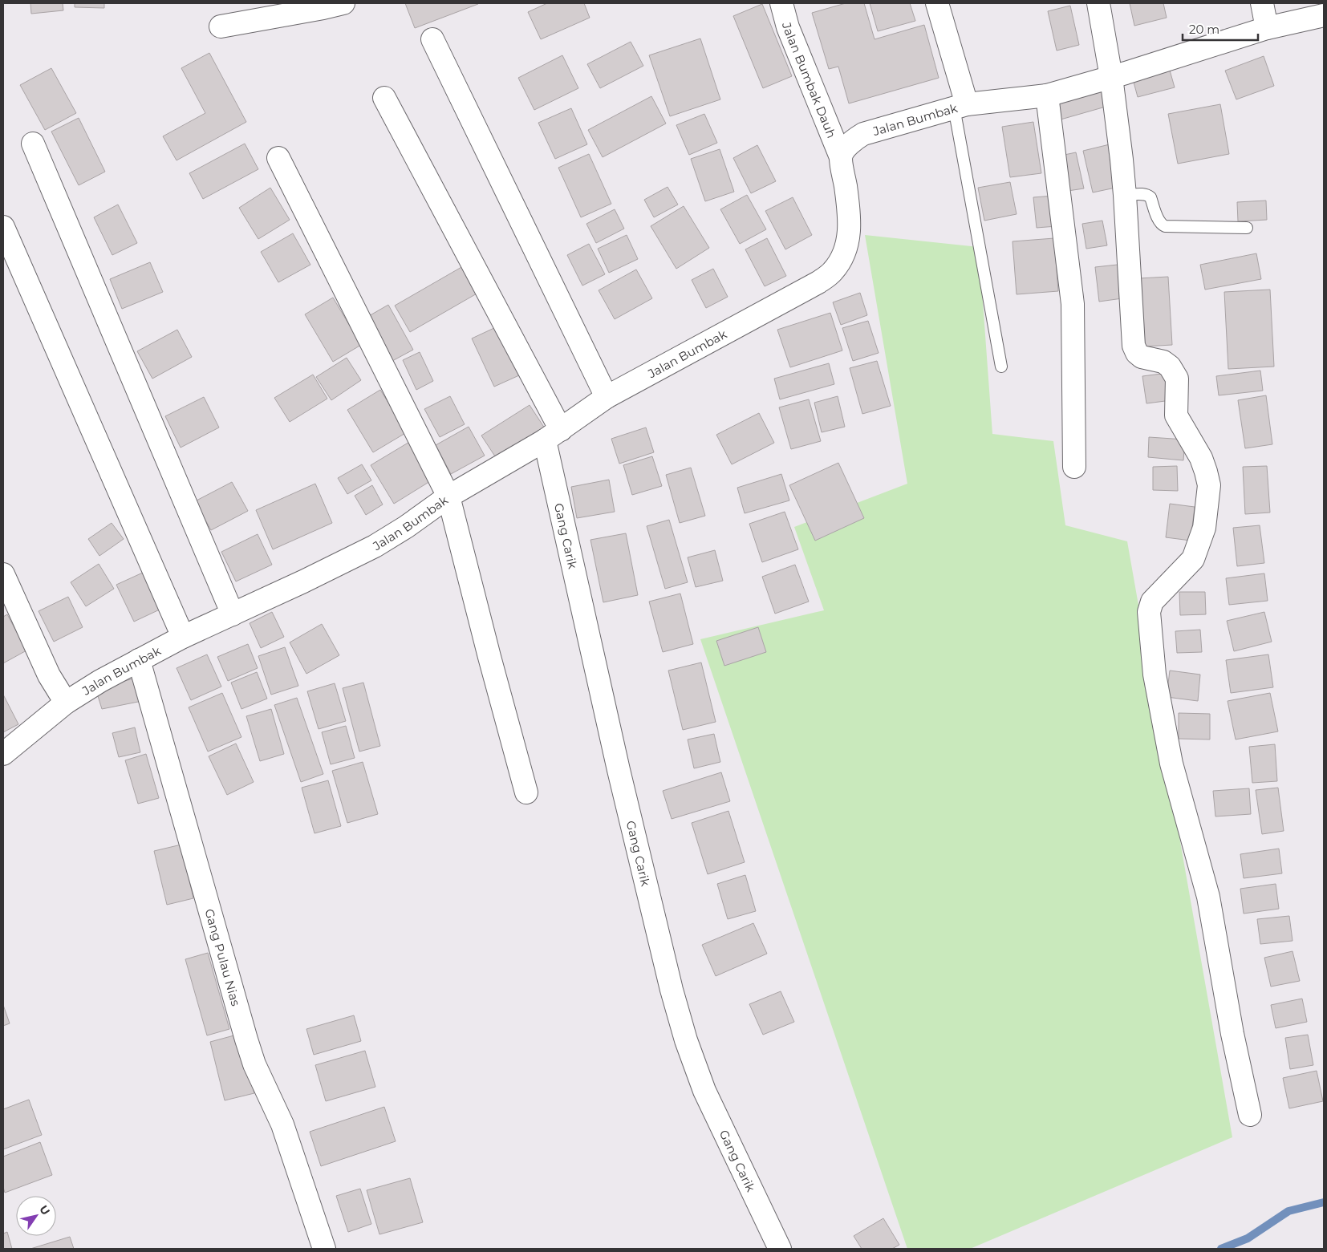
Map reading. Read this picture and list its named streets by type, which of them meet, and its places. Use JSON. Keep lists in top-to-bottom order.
{
  "streets": {
    "street": [
      "Jalan Bumbak Dauh",
      "Jalan Bumbak",
      "Gang Carik",
      "Gang Pulau Nias"
    ]
  },
  "crossings": [
    ["Jalan Bumbak Dauh", "Jalan Bumbak"],
    ["Jalan Bumbak", "Gang Carik"],
    ["Jalan Bumbak", "Gang Pulau Nias"]
  ],
  "scale_bar": "20 m",
  "north": "top right"
}
